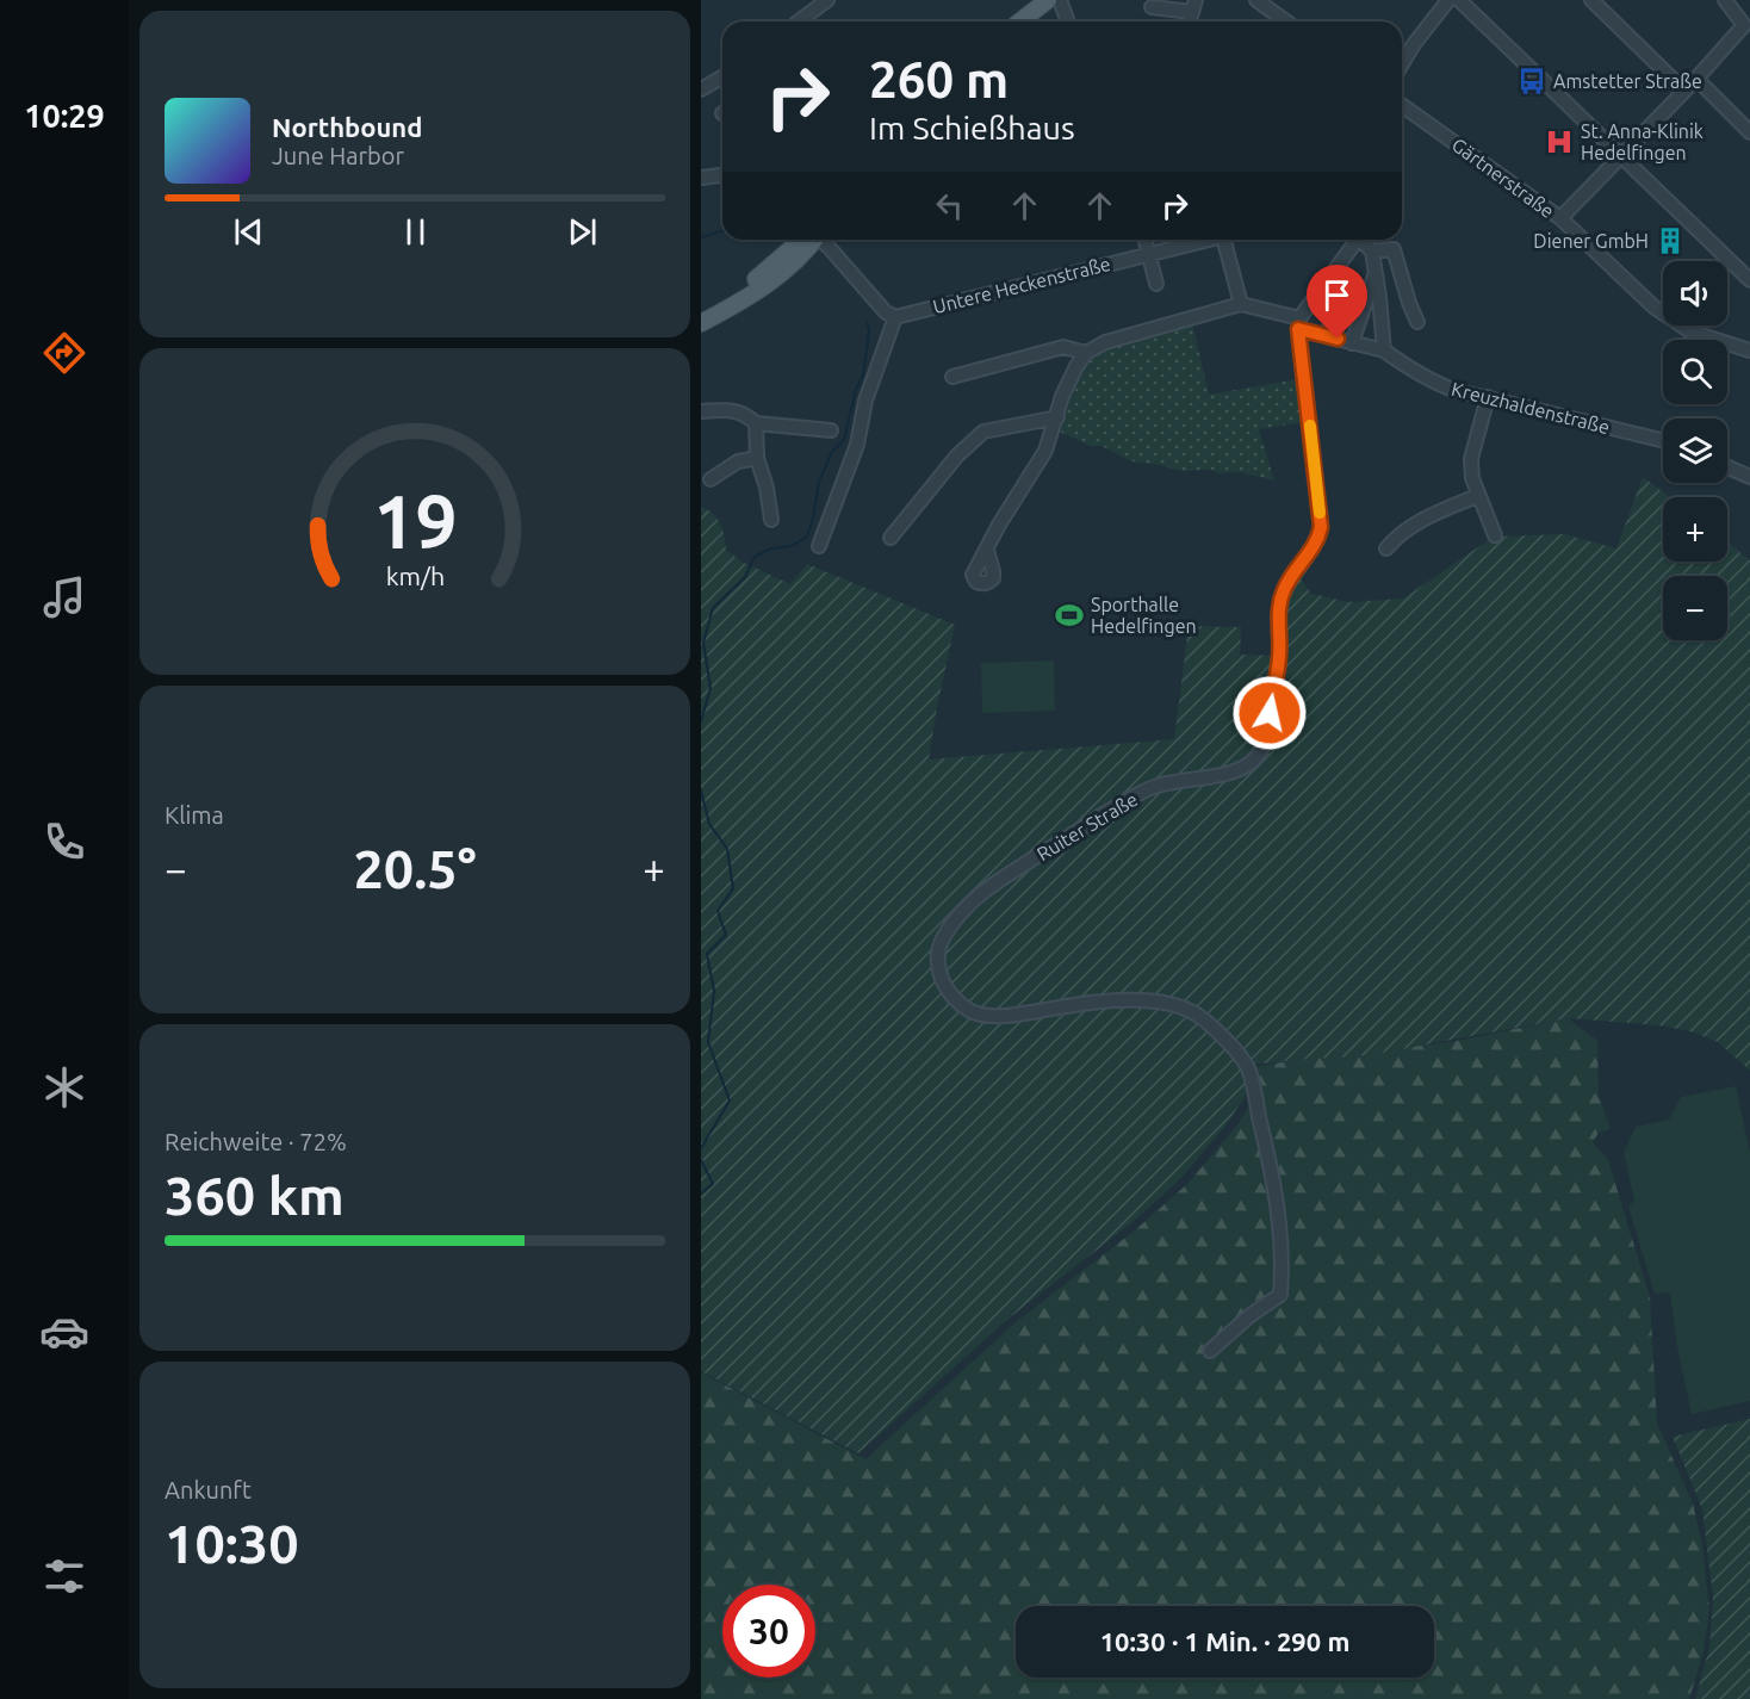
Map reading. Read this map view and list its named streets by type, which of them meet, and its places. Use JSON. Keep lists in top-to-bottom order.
{
  "streets": {
    "street": [
      "Gärtnerstraße",
      "Untere Heckenstraße",
      "Kreuzhaldenstraße",
      "Ruiter Straße"
    ]
  },
  "places": {
    "bus stop": ["Amstetter Straße"],
    "hospital": ["St. Anna-Klinik Hedelfingen"],
    "building": ["Diener GmbH"],
    "sports": ["Sporthalle Hedelfingen"]
  },
  "page": {
    "tabs": "10:29",
    "turn": ["260 m", "Im Schießhaus"],
    "song": ["Northbound", "June Harbor"],
    "map_buttons": ["+", "−"],
    "tile": [
      "Klima",
      ["Reichweite · 72%", "360 km"],
      ["Ankunft", "10:30"]
    ],
    "heat": ["−", "20.5°", "+"],
    "limit": "30",
    "trip": "10:30 · 1 Min. · 290 m",
    "gauge": ["19", "km/h"]
  }
}
